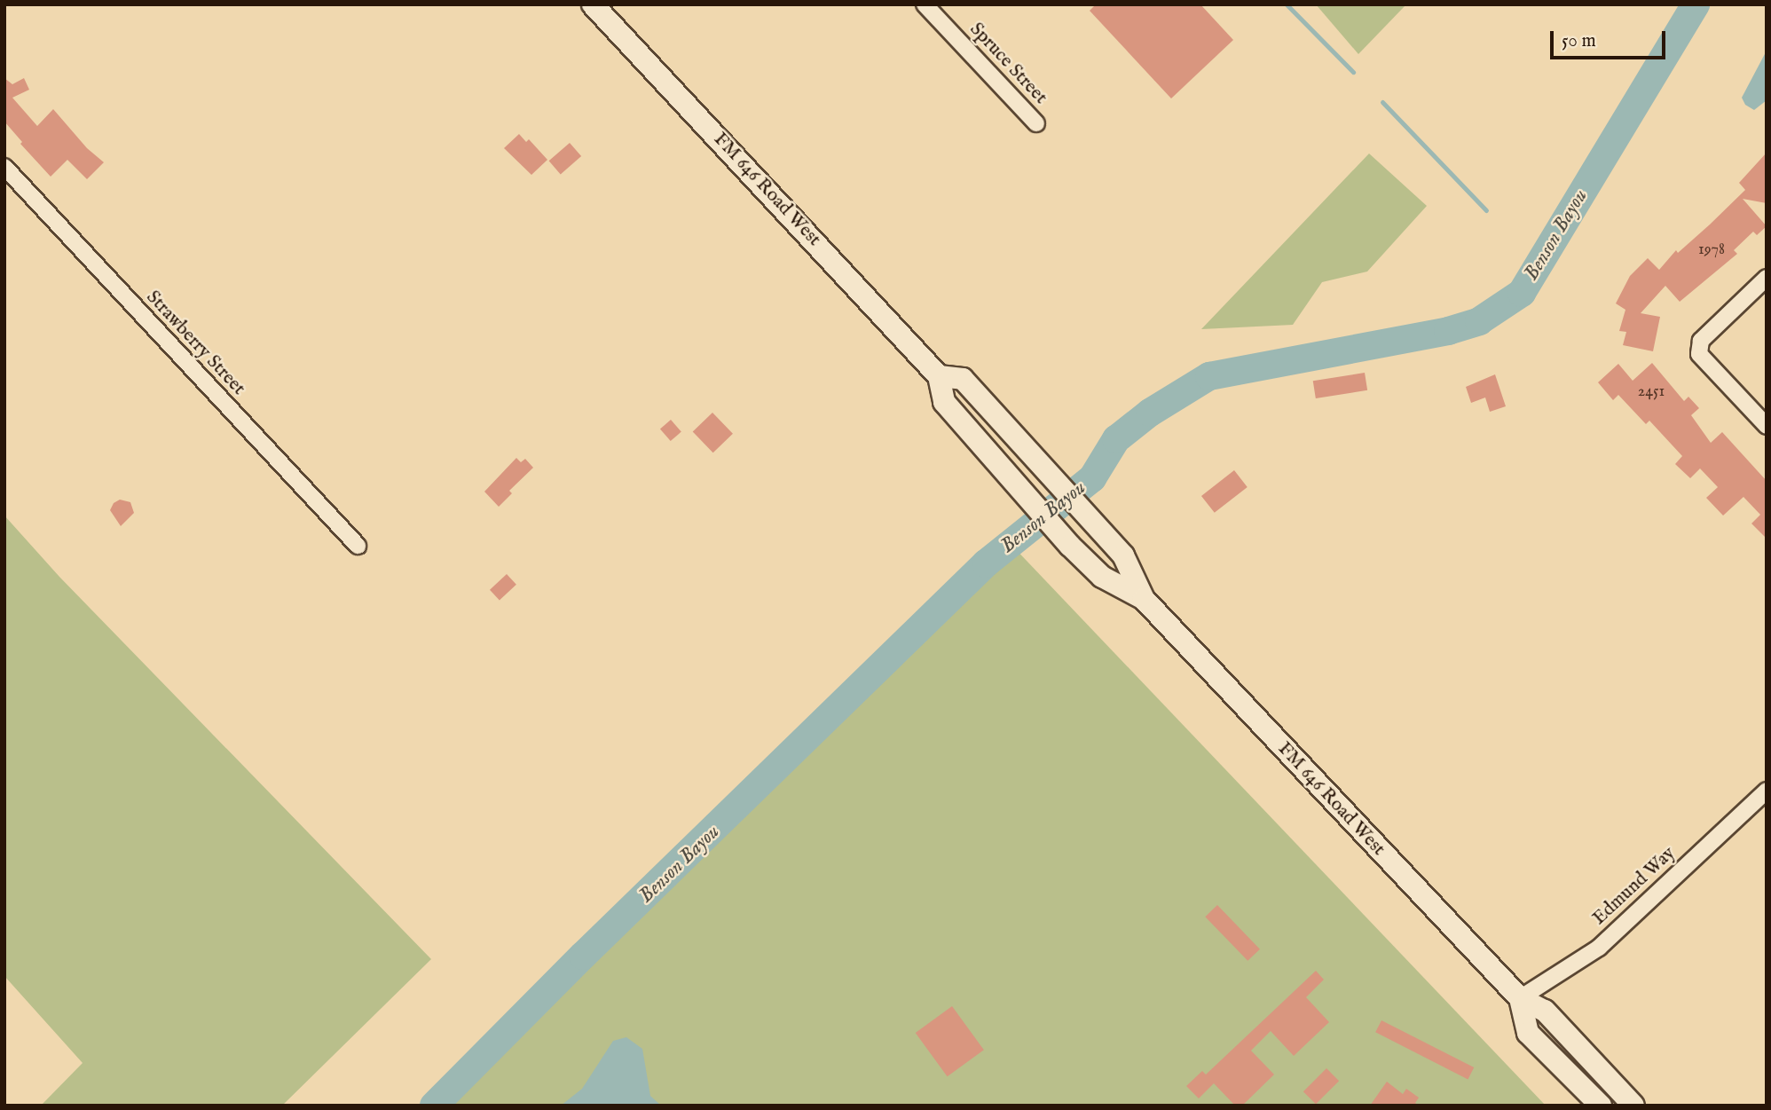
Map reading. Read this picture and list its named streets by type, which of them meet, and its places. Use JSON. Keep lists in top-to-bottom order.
{
  "streets": {
    "main road": ["FM 646 Road West"],
    "street": ["Spruce Street", "Strawberry Street", "Edmund Way"]
  },
  "crossings": [
    ["FM 646 Road West", "Edmund Way"]
  ],
  "water": ["Benson Bayou"],
  "house_numbers": ["1978", "2451"],
  "scale_bar": "50 m"
}
